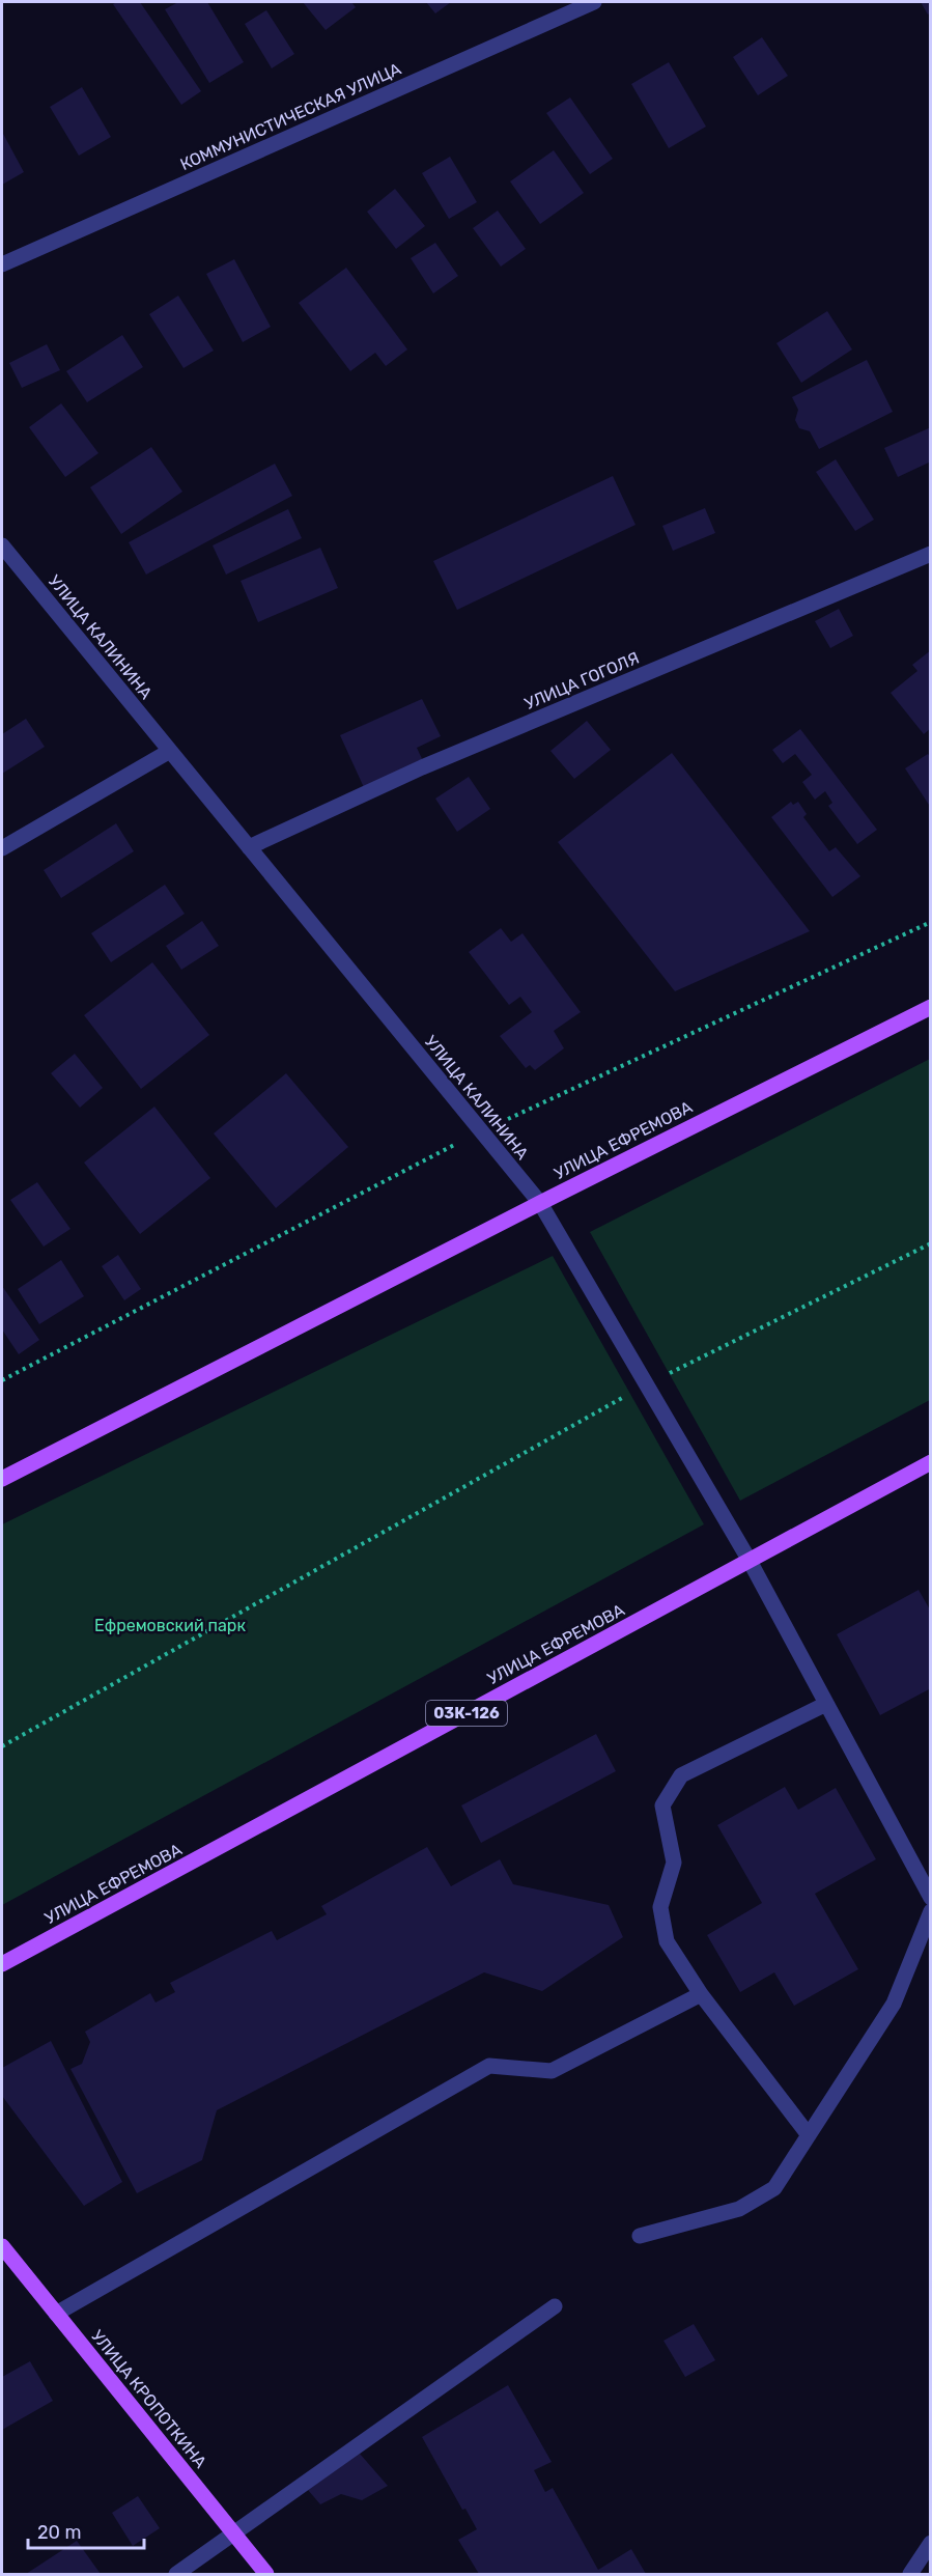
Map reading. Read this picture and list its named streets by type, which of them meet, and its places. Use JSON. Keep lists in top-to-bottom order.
{
  "streets": {
    "main road": ["УЛИЦА ЕФРЕМОВА", "03К-126", "УЛИЦА КРОПОТКИНА"],
    "street": ["КОММУНИСТИЧЕСКАЯ УЛИЦА", "УЛИЦА КАЛИНИНА", "УЛИЦА ГОГОЛЯ"]
  },
  "crossings": [
    ["УЛИЦА КАЛИНИНА", "УЛИЦА ГОГОЛЯ"],
    ["УЛИЦА КАЛИНИНА", "УЛИЦА ЕФРЕМОВА"]
  ],
  "parks": ["Ефремовский парк"],
  "scale_bar": "20 m"
}
